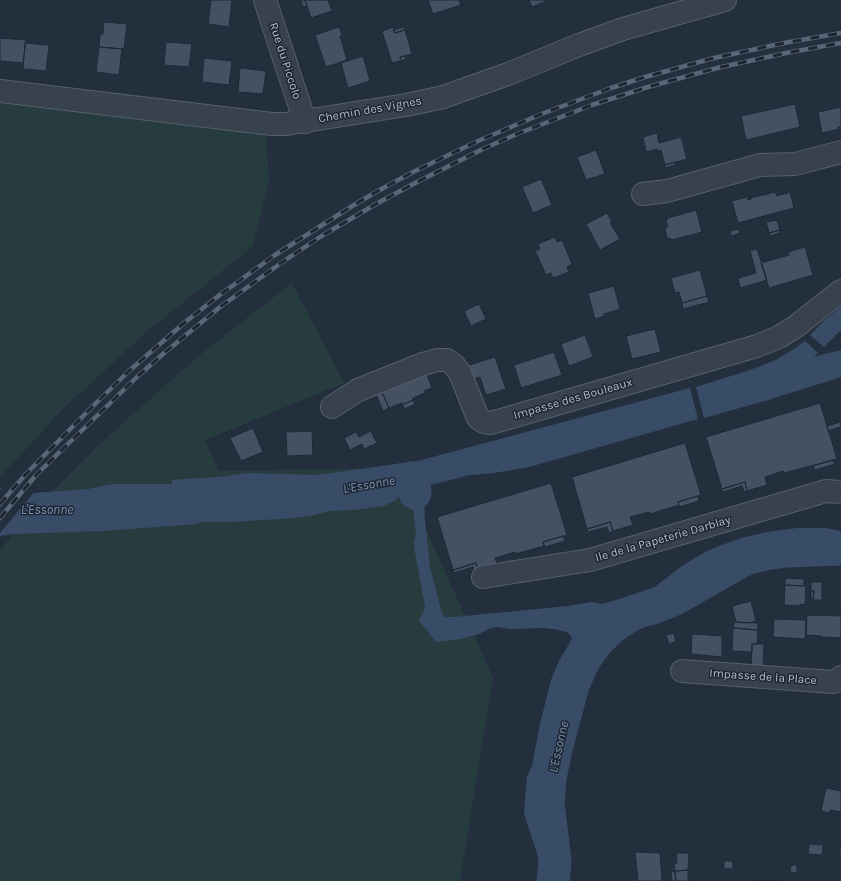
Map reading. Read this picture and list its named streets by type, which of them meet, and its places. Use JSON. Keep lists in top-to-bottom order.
{
  "streets": {
    "street": [
      "Rue du Piccolo",
      "Chemin des Vignes",
      "Impasse des Bouleaux",
      "Ile de la Papeterie Darblay",
      "Impasse de la Place"
    ]
  },
  "crossings": [
    ["Rue du Piccolo", "Chemin des Vignes"]
  ],
  "water": ["L'Essonne"]
}
